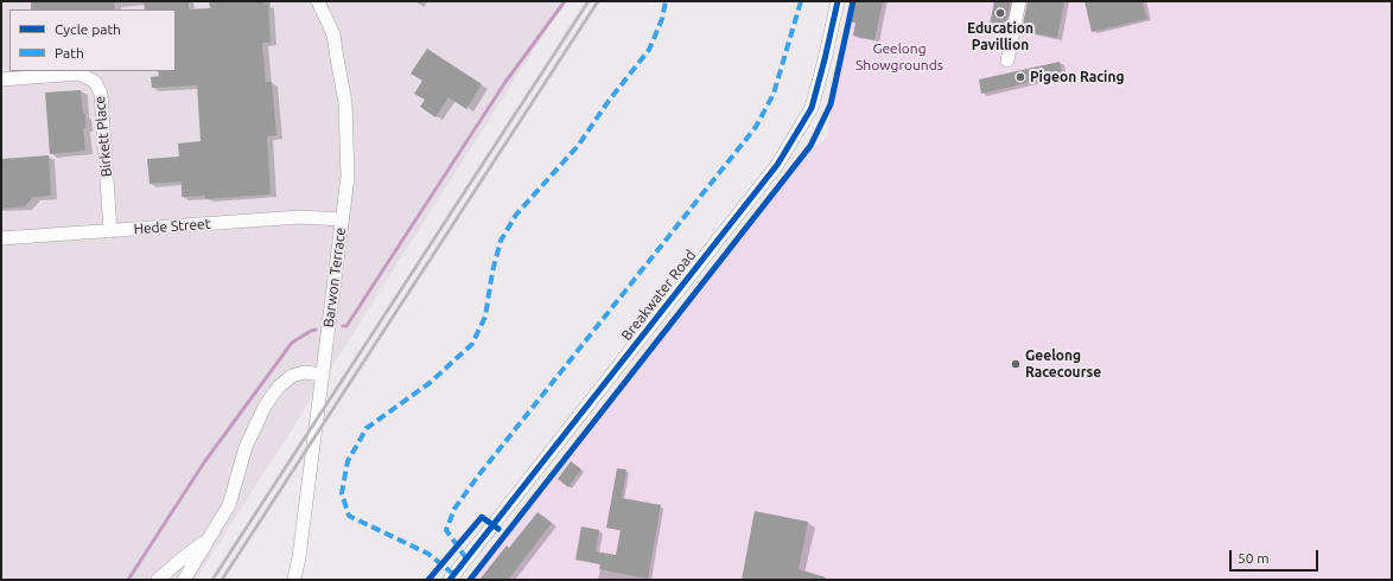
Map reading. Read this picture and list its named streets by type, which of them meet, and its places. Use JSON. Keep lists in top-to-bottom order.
{
  "streets": {
    "street": [
      "Birkett Place",
      "Hede Street",
      "Barwon Terrace",
      "Breakwater Road"
    ]
  },
  "crossings": [
    ["Birkett Place", "Hede Street"],
    ["Hede Street", "Barwon Terrace"]
  ],
  "parks": ["Geelong Showgrounds"],
  "places": ["Education Pavillion", "Pigeon Racing", "Geelong Racecourse"],
  "legend": ["Cycle path", "Path"],
  "scale_bar": "50 m"
}
